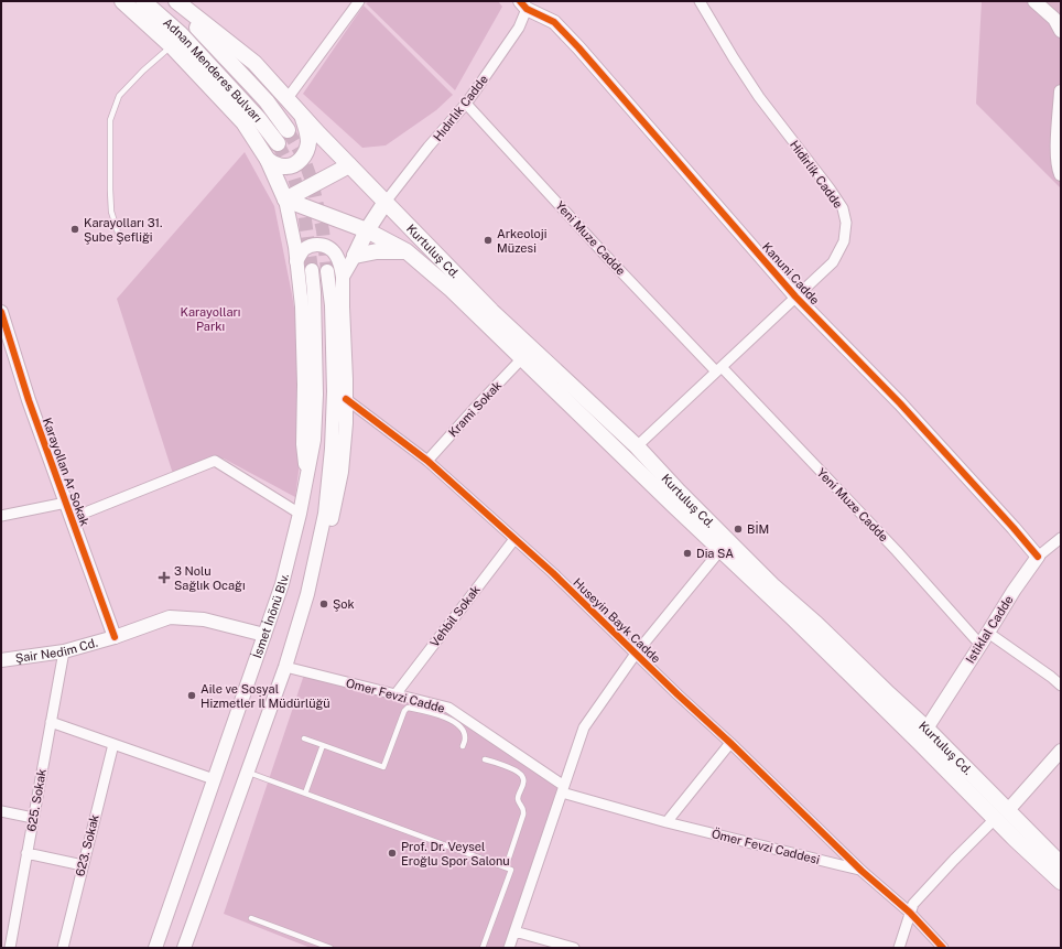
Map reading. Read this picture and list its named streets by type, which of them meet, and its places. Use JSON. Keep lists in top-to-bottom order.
{
  "streets": {
    "main road": [
      "Adnan Menderes Bulvarı",
      "Kurtuluş Cd.",
      "Kanuni Cadde",
      "Karayollan Ar Sokak",
      "İsmet İnönü Blv.",
      "Istiklal Cadde",
      "Şair Nedim Cd."
    ],
    "street": [
      "Hıdırlık Cadde",
      "Hidirlik Cadde",
      "Yeni Muze Cadde",
      "Krami Sokak",
      "Vehbil Sokak",
      "Huseyin Bayk Cadde",
      "Omer Fevzi Cadde",
      "625. Sokak",
      "623. Sokak",
      "Ömer Fevzi Caddesi"
    ]
  },
  "crossings": [
    ["Hıdırlık Cadde", "Yeni Muze Cadde"],
    ["Hıdırlık Cadde", "Kurtuluş Cd."],
    ["Hıdırlık Cadde", "Kanuni Cadde"],
    ["Hidirlik Cadde", "Yeni Muze Cadde"],
    ["Hidirlik Cadde", "Kurtuluş Cd."],
    ["Hidirlik Cadde", "Kanuni Cadde"],
    ["Yeni Muze Cadde", "Istiklal Cadde"],
    ["Kurtuluş Cd.", "Krami Sokak"],
    ["Kurtuluş Cd.", "Istiklal Cadde"],
    ["Kanuni Cadde", "Istiklal Cadde"],
    ["Krami Sokak", "Huseyin Bayk Cadde"],
    ["Karayollan Ar Sokak", "Şair Nedim Cd."],
    ["İsmet İnönü Blv.", "Şair Nedim Cd."],
    ["Vehbil Sokak", "Huseyin Bayk Cadde"],
    ["Vehbil Sokak", "Omer Fevzi Cadde"],
    ["Huseyin Bayk Cadde", "Ömer Fevzi Caddesi"],
    ["Şair Nedim Cd.", "625. Sokak"],
    ["Omer Fevzi Cadde", "Ömer Fevzi Caddesi"]
  ],
  "parks": ["Karayolları Parkı"],
  "places": {
    "other": [
      "Karayolları 31. Şube Şefliği",
      "Arkeoloji Müzesi",
      "BİM",
      "Dia SA",
      "Şok",
      "Aile ve Sosyal Hizmetler İl Müdürlüğü",
      "Prof. Dr. Veysel Eroğlu Spor Salonu"
    ],
    "health": ["3 Nolu Sağlık Ocağı"]
  }
}
